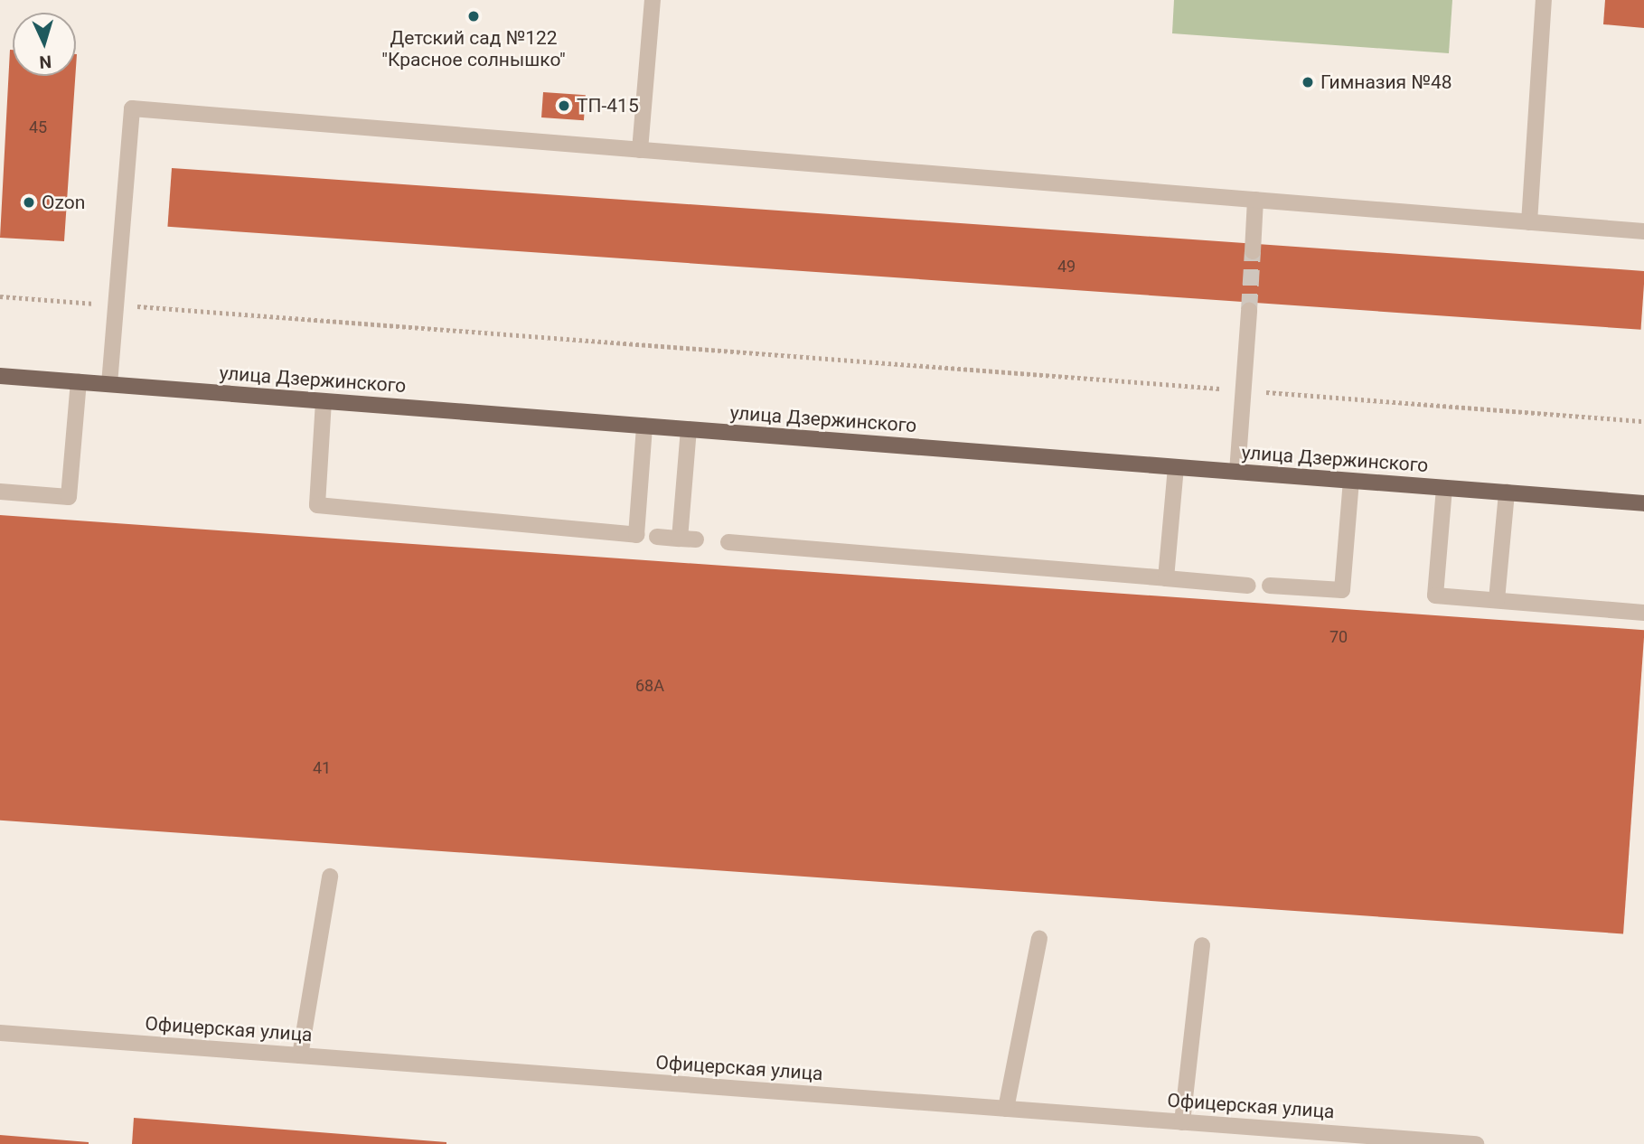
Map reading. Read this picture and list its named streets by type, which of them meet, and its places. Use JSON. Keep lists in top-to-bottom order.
{
  "streets": {
    "main road": ["улица Дзержинского"],
    "street": ["Офицерская улица"]
  },
  "places": [
    "Детский сад №122 \"Красное солнышко\"",
    "Гимназия №48",
    "ТП-415",
    "Ozon"
  ],
  "house_numbers": [
    "45",
    "49",
    "70",
    "68А",
    "41"
  ],
  "north": "bottom"
}
